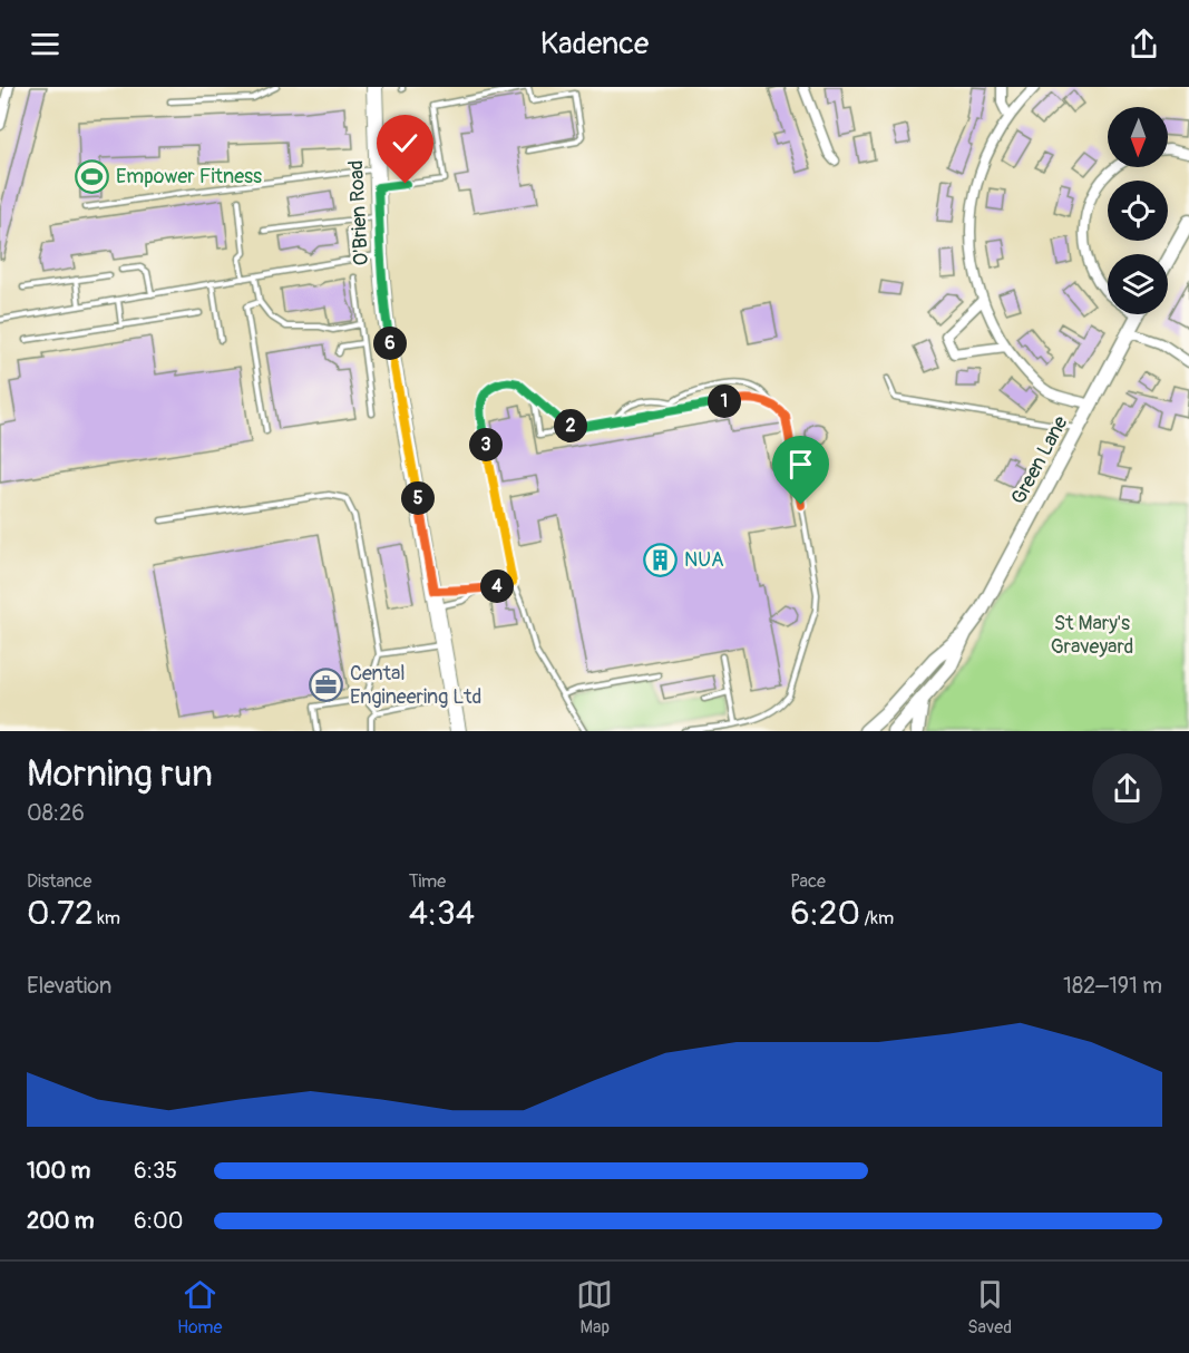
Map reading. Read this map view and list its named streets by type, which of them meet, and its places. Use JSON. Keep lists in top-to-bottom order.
{
  "streets": {
    "main road": ["O'Brien Road", "Green Lane"]
  },
  "parks": ["St Mary's Graveyard"],
  "places": {
    "sports": ["Empower Fitness"],
    "building": ["NUA"],
    "office": ["Cental Engineering Ltd"]
  },
  "north": "bottom",
  "page": {
    "header": "Kadence",
    "pins": [
      "6",
      "1",
      "2",
      "3",
      "5",
      "4"
    ],
    "heading": ["Morning run", "08:26"],
    "stats": [
      ["Distance", "0.72 km"],
      ["Time", "4:34"],
      ["Pace", "6:20 /km"]
    ],
    "chart": ["Elevation", "182–191 m"],
    "list": [
      {
        "name": "100 m",
        "note": "6:35"
      },
      {
        "name": "200 m",
        "note": "6:00"
      }
    ],
    "tabs": ["Home", "Map", "Saved"]
  }
}
